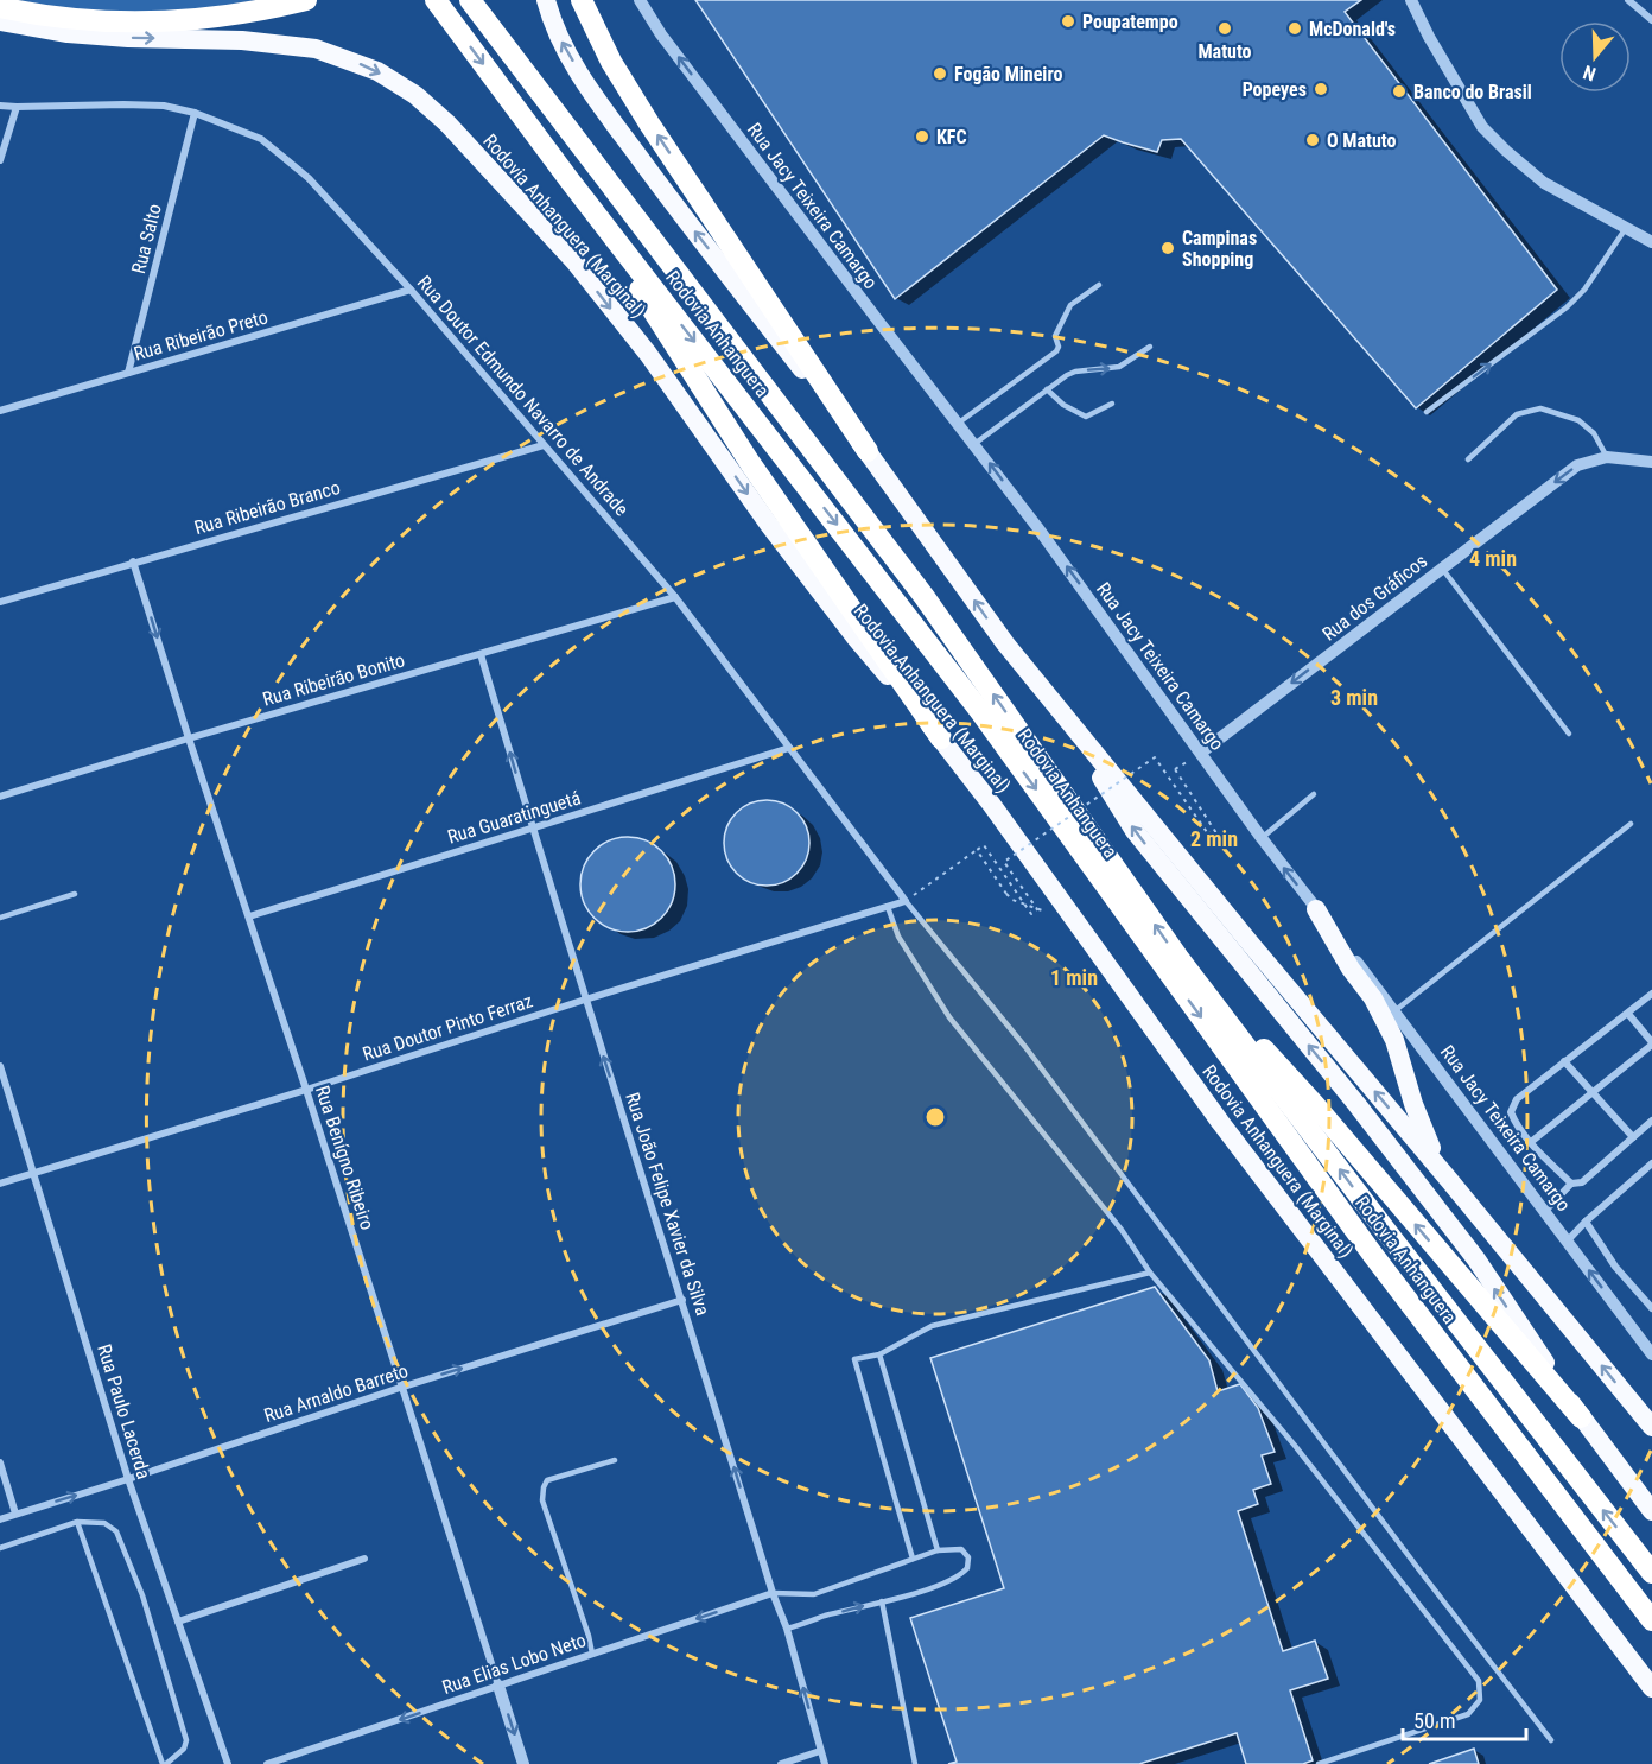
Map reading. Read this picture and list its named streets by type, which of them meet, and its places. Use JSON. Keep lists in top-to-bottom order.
{
  "streets": {
    "highway": ["Rodovia Anhanguera (Marginal)", "Rodovia Anhanguera"],
    "street": [
      "Rua Jacy Teixeira Camargo",
      "Rua Salto",
      "Rua Ribeirão Preto",
      "Rua Doutor Edmundo Navarro de Andrade",
      "Rua Ribeirão Branco",
      "Rua dos Gráficos",
      "Rua Ribeirão Bonito",
      "Rua Guaratinguetá",
      "Rua Doutor Pinto Ferraz",
      "Rua Benígno Ribeiro",
      "Rua João Felipe Xavier da Silva",
      "Rua Arnaldo Barreto",
      "Rua Paulo Lacerda",
      "Rua Elias Lobo Neto"
    ]
  },
  "crossings": [
    ["Rua Jacy Teixeira Camargo", "Rua dos Gráficos"],
    ["Rua Salto", "Rua Ribeirão Preto"],
    ["Rua Salto", "Rua Doutor Edmundo Navarro de Andrade"],
    ["Rua Ribeirão Preto", "Rua Doutor Edmundo Navarro de Andrade"],
    ["Rua Doutor Edmundo Navarro de Andrade", "Rua Ribeirão Branco"],
    ["Rua Doutor Edmundo Navarro de Andrade", "Rua Ribeirão Bonito"],
    ["Rua Doutor Edmundo Navarro de Andrade", "Rua Guaratinguetá"],
    ["Rua Doutor Edmundo Navarro de Andrade", "Rua Doutor Pinto Ferraz"],
    ["Rua Ribeirão Branco", "Rua Benígno Ribeiro"],
    ["Rua Ribeirão Bonito", "Rua Benígno Ribeiro"],
    ["Rua Ribeirão Bonito", "Rua João Felipe Xavier da Silva"],
    ["Rua Guaratinguetá", "Rua Benígno Ribeiro"],
    ["Rua Guaratinguetá", "Rua João Felipe Xavier da Silva"],
    ["Rua Doutor Pinto Ferraz", "Rua Benígno Ribeiro"],
    ["Rua Doutor Pinto Ferraz", "Rua João Felipe Xavier da Silva"],
    ["Rua Doutor Pinto Ferraz", "Rua Paulo Lacerda"],
    ["Rua Benígno Ribeiro", "Rua Arnaldo Barreto"],
    ["Rua Benígno Ribeiro", "Rua Elias Lobo Neto"],
    ["Rua João Felipe Xavier da Silva", "Rua Arnaldo Barreto"],
    ["Rua João Felipe Xavier da Silva", "Rua Elias Lobo Neto"],
    ["Rua Arnaldo Barreto", "Rua Paulo Lacerda"]
  ],
  "one_way": [
    "Rua Jacy Teixeira Camargo",
    "Rua dos Gráficos",
    "Rua João Felipe Xavier da Silva",
    "Rua Arnaldo Barreto",
    "Rua Elias Lobo Neto"
  ],
  "places": [
    "Poupatempo",
    "Matuto",
    "McDonald's",
    "Fogão Mineiro",
    "Popeyes",
    "Banco do Brasil",
    "KFC",
    "O Matuto",
    "Campinas Shopping"
  ],
  "scale_bar": "50 m",
  "north": "bottom",
  "rings": [
    "4 min",
    "3 min",
    "2 min",
    "1 min"
  ]
}
